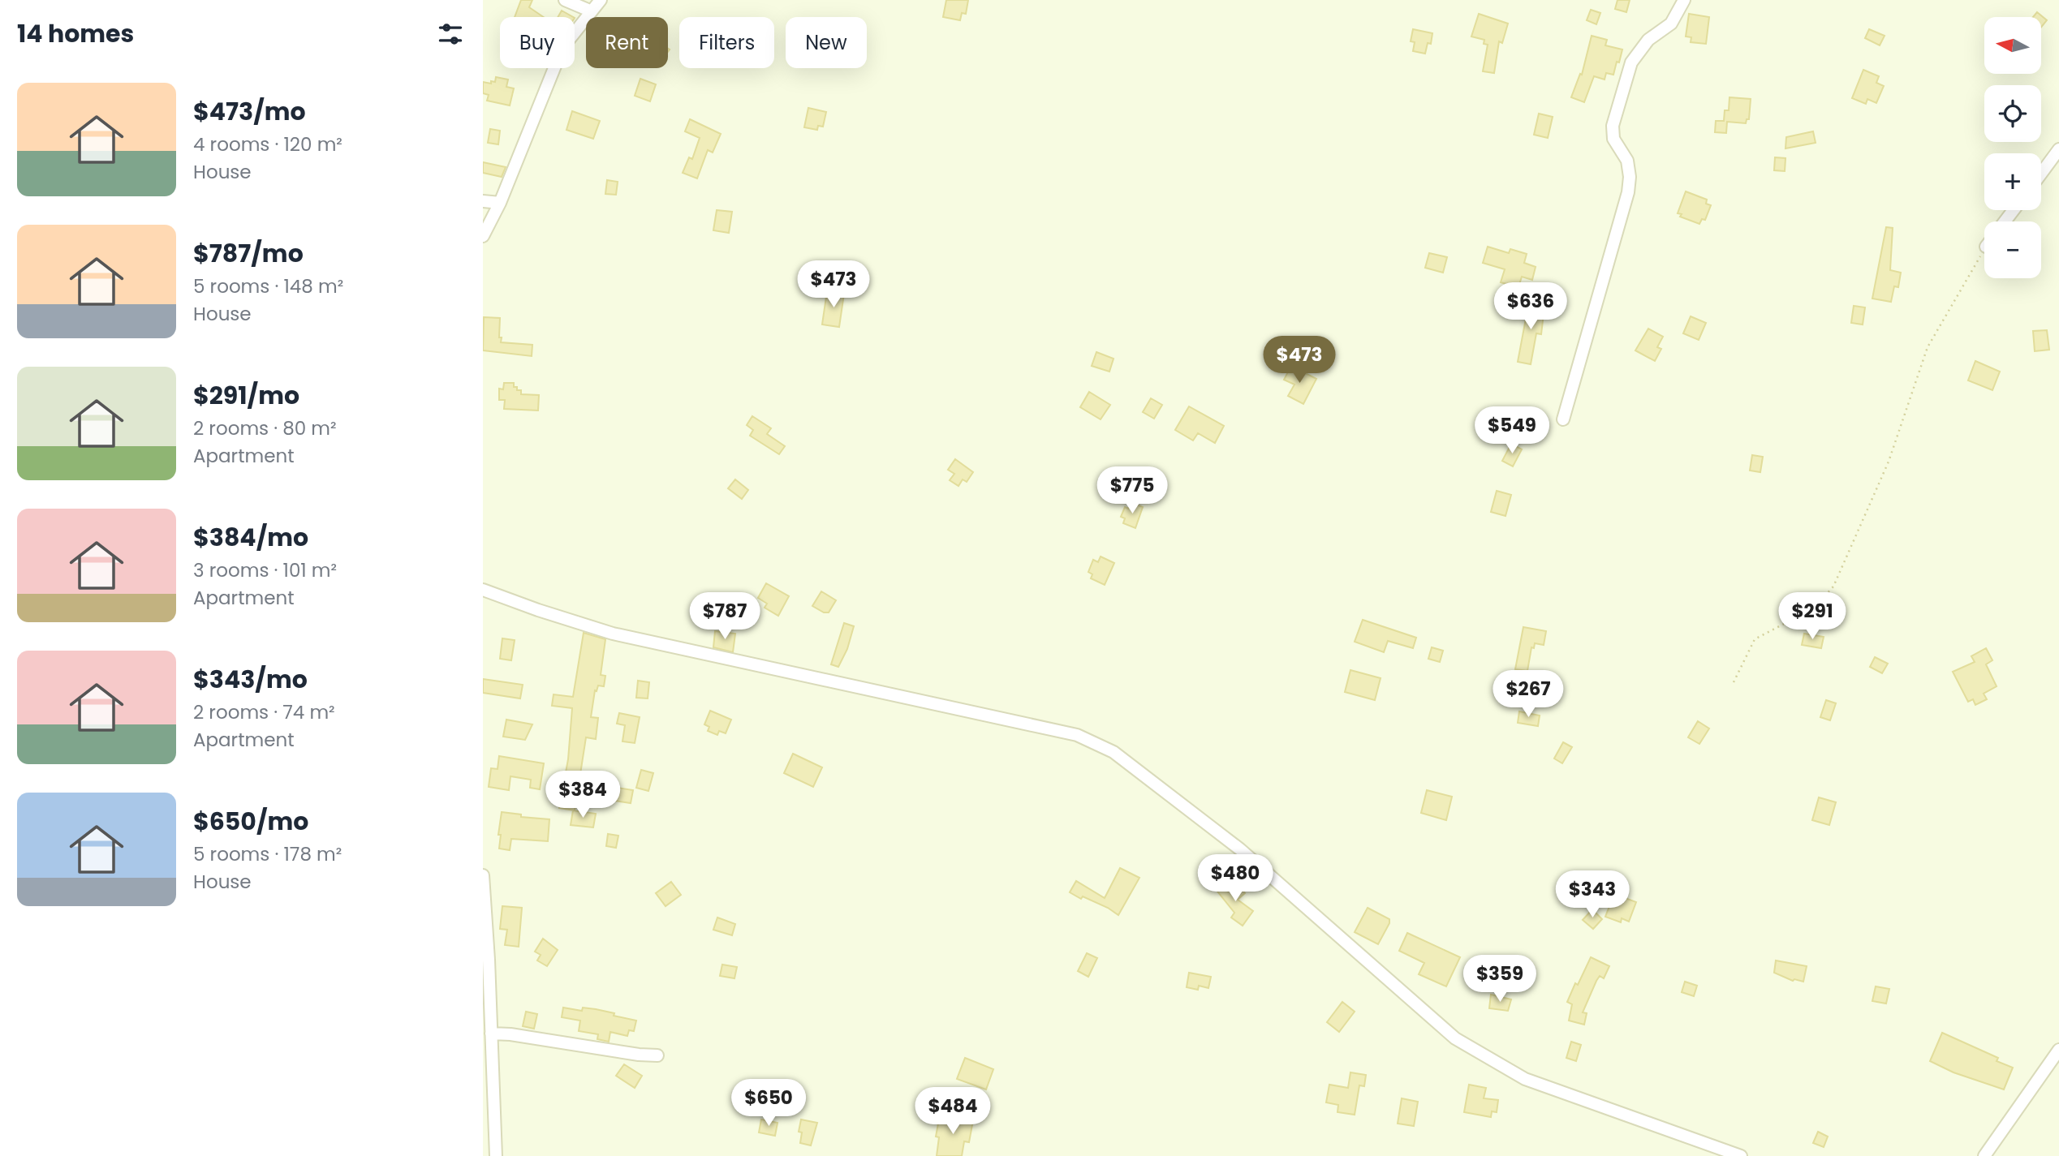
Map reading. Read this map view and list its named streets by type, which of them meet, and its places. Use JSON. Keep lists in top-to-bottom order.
{
  "north": "left",
  "page": {
    "heading": "14 homes",
    "map_buttons": ["+", "−"],
    "chip": [
      "Buy",
      "Rent",
      "Filters",
      "New"
    ],
    "list": [
      {
        "name": "$473/mo",
        "note": "4 rooms · 120 m² · House"
      },
      {
        "name": "$787/mo",
        "note": "5 rooms · 148 m² · House"
      },
      {
        "name": "$291/mo",
        "note": "2 rooms · 80 m² · Apartment"
      },
      {
        "name": "$384/mo",
        "note": "3 rooms · 101 m² · Apartment"
      },
      {
        "name": "$343/mo",
        "note": "2 rooms · 74 m² · Apartment"
      },
      {
        "name": "$650/mo",
        "note": "5 rooms · 178 m² · House"
      }
    ],
    "price": [
      "$473",
      "$636",
      "$473",
      "$549",
      "$775",
      "$787",
      "$291",
      "$267",
      "$384",
      "$480",
      "$343",
      "$359",
      "$650",
      "$484"
    ]
  }
}
